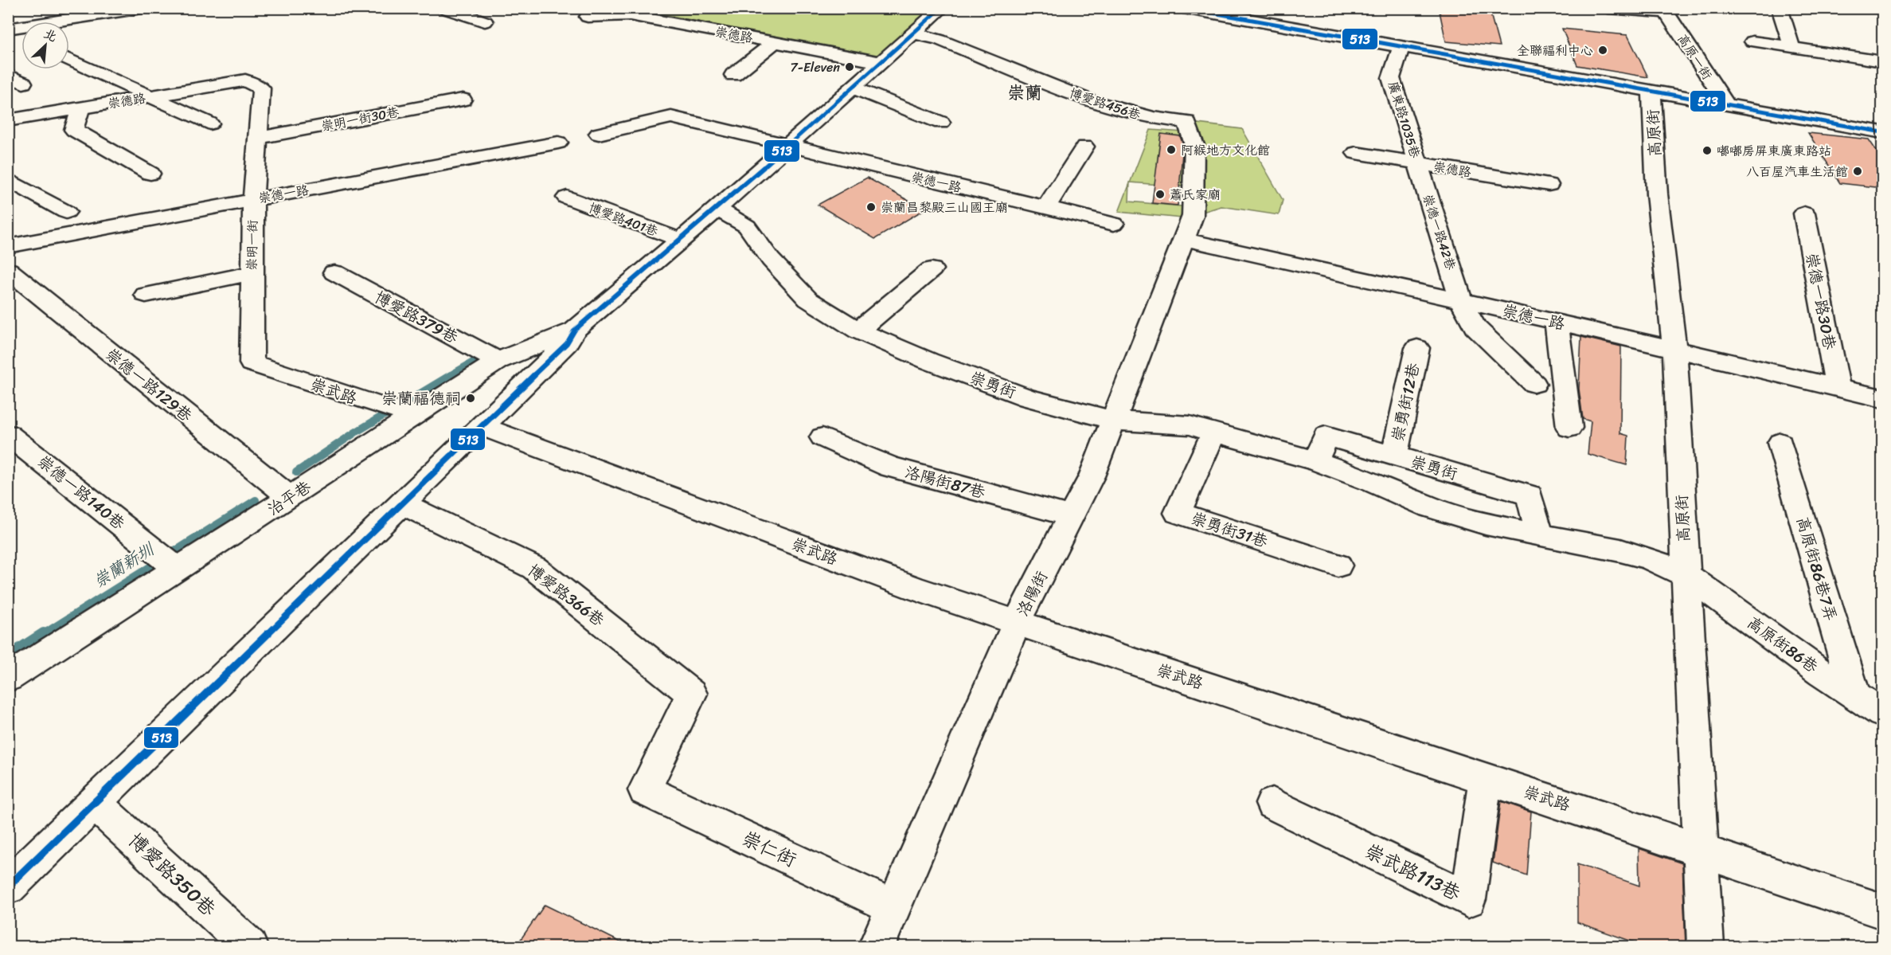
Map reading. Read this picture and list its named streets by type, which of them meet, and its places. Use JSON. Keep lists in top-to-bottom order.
{
  "streets": {
    "street": [
      "崇德路",
      "高原一街",
      "博愛路456巷",
      "崇明一街30巷",
      "廣東路1035巷",
      "高原街",
      "崇德一路",
      "博愛路401巷",
      "崇德一路42巷",
      "崇明一街",
      "崇德一路30巷",
      "博愛路379巷",
      "崇德一路129巷",
      "崇勇街",
      "崇武路",
      "崇勇街12巷",
      "洛陽街87巷",
      "崇德一路140巷",
      "治平巷",
      "崇勇街31巷",
      "高原街86巷7弄",
      "洛陽街",
      "博愛路366巷",
      "高原街86巷",
      "崇仁街",
      "崇武路113巷",
      "博愛路350巷"
    ]
  },
  "crossings": [
    ["崇德路", "廣東路1035巷"],
    ["崇德路", "崇德一路42巷"],
    ["崇德路", "崇明一街"],
    ["博愛路456巷", "崇德一路"],
    ["博愛路456巷", "洛陽街"],
    ["崇明一街30巷", "崇明一街"],
    ["廣東路1035巷", "崇德一路42巷"],
    ["高原街", "崇德一路"],
    ["高原街", "崇勇街"],
    ["高原街", "崇武路"],
    ["高原街", "高原街86巷"],
    ["崇德一路", "崇德一路42巷"],
    ["崇德一路", "崇明一街"],
    ["崇德一路", "崇德一路30巷"],
    ["崇德一路", "洛陽街"],
    ["崇明一街", "崇武路"],
    ["博愛路379巷", "治平巷"],
    ["崇德一路129巷", "治平巷"],
    ["崇勇街", "崇勇街12巷"],
    ["崇勇街", "崇勇街31巷"],
    ["崇勇街", "洛陽街"],
    ["崇勇街", "高原街86巷"],
    ["崇武路", "治平巷"],
    ["崇武路", "洛陽街"],
    ["崇武路", "崇武路113巷"],
    ["洛陽街87巷", "洛陽街"],
    ["崇德一路140巷", "治平巷"],
    ["高原街86巷7弄", "高原街86巷"],
    ["洛陽街", "崇仁街"],
    ["博愛路366巷", "崇仁街"]
  ],
  "districts": ["崇蘭"],
  "water": ["崇蘭新圳"],
  "places": [
    "全聯福利中心",
    "7-Eleven",
    "阿緱地方文化館",
    "嘟嘟房屏東廣東路站",
    "八百屋汽車生活館",
    "蕭氏家廟",
    "崇蘭昌黎殿三山國王廟",
    "崇蘭福德祠"
  ],
  "lines": ["transit line 513"],
  "north": "top right"
}
